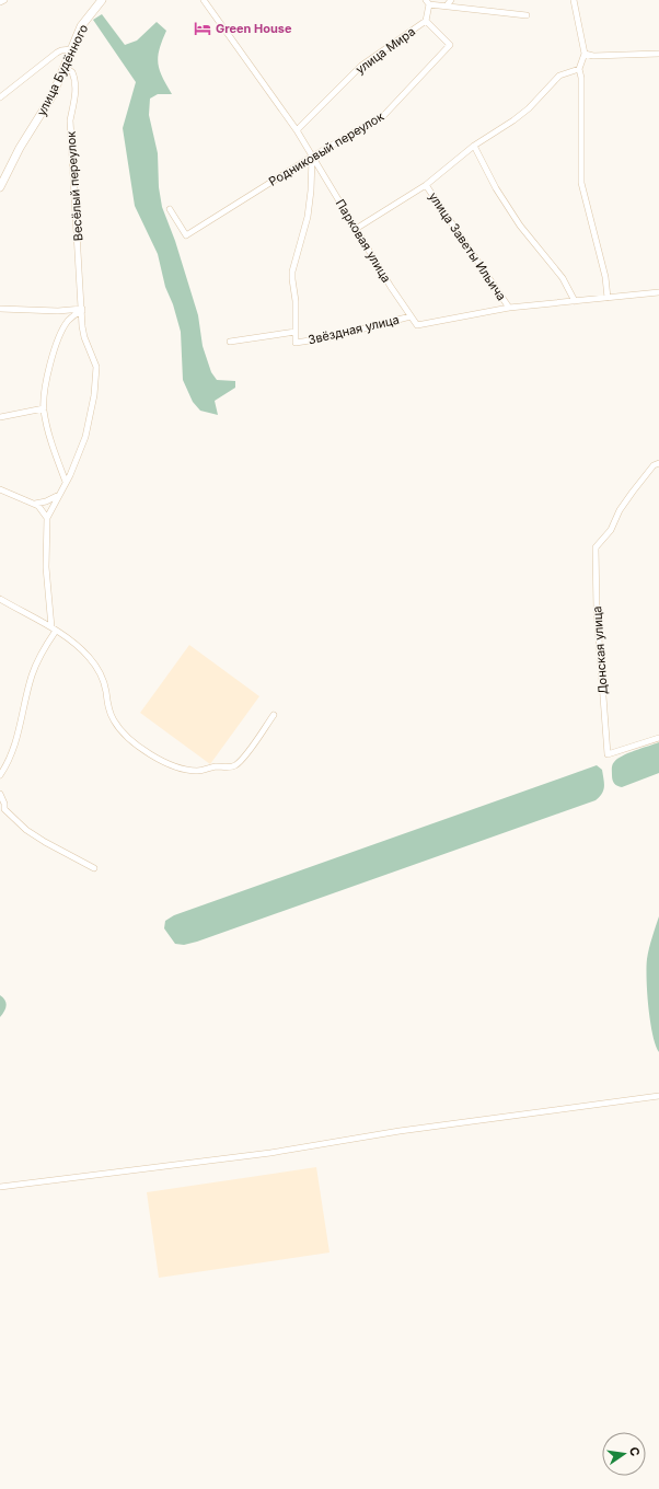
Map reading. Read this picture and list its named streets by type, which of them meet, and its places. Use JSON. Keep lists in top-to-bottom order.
{
  "streets": {
    "main road": ["улица Будённого"],
    "street": [
      "улица Мира",
      "Родниковый переулок",
      "Весёлый переулок",
      "Парковая улица",
      "улица Заветы Ильича",
      "Звёздная улица",
      "Донская улица"
    ]
  },
  "crossings": [
    ["улица Мира", "Родниковый переулок"],
    ["улица Мира", "Парковая улица"],
    ["улица Будённого", "Весёлый переулок"],
    ["Родниковый переулок", "Парковая улица"],
    ["Парковая улица", "улица Заветы Ильича"],
    ["Парковая улица", "Звёздная улица"]
  ],
  "places": {
    "hotel": ["Green House"]
  },
  "north": "right"
}
